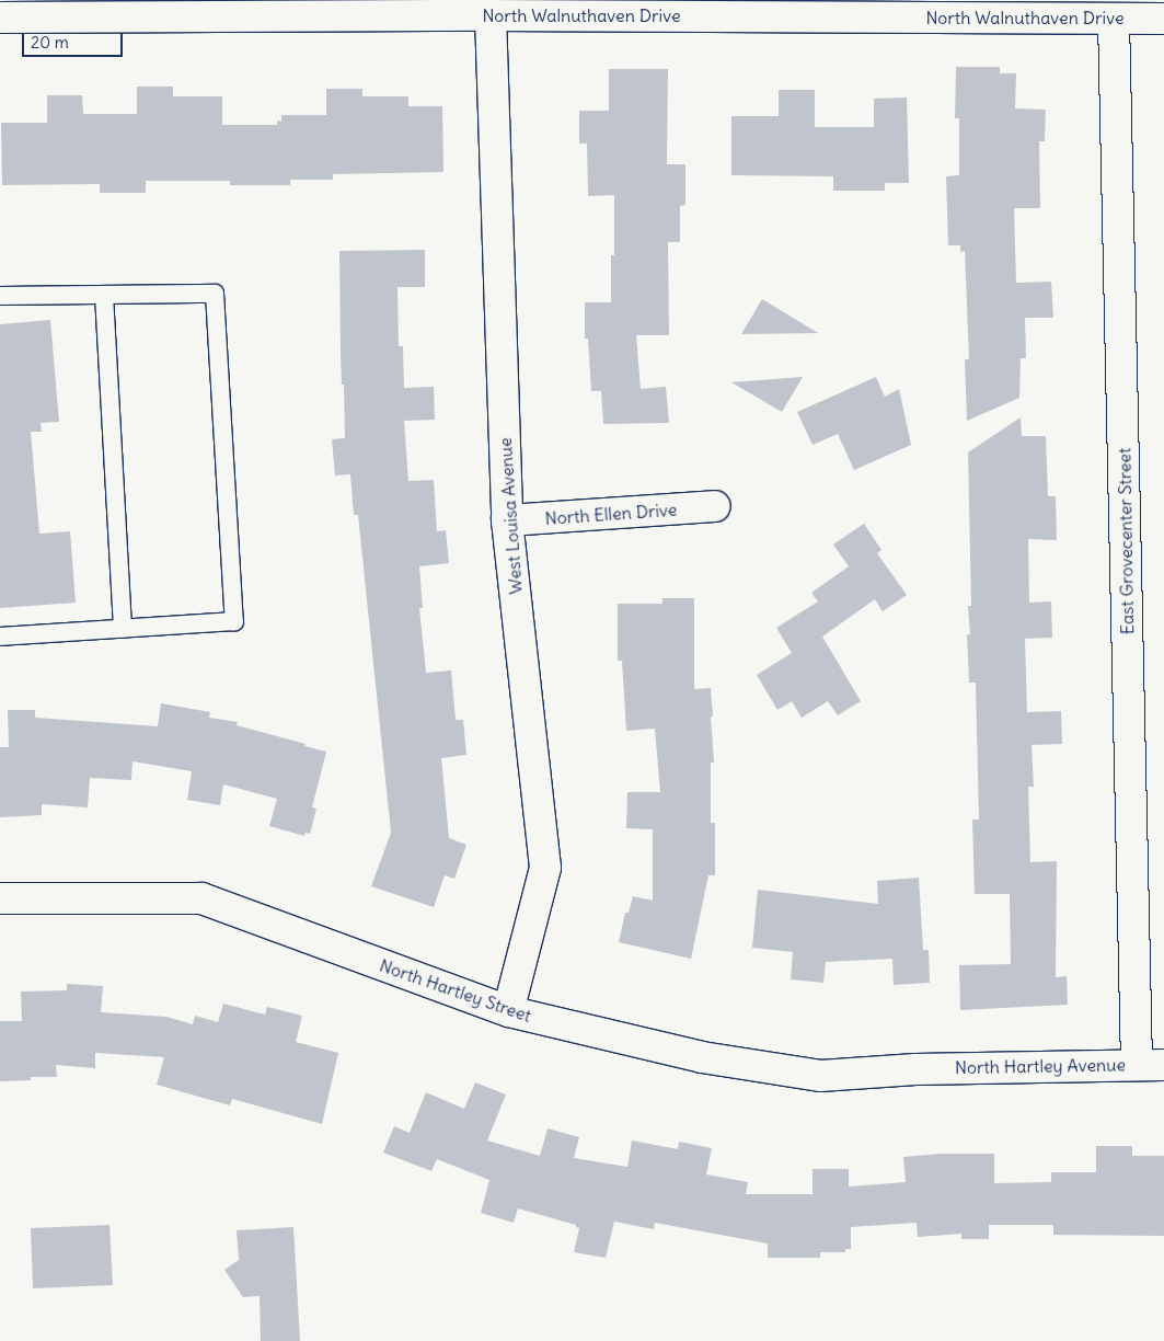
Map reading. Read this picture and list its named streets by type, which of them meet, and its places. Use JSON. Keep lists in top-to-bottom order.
{
  "streets": {
    "street": [
      "North Walnuthaven Drive",
      "North Ellen Drive",
      "West Louisa Avenue",
      "East Grovecenter Street",
      "North Hartley Street",
      "North Hartley Avenue"
    ]
  },
  "crossings": [
    ["North Walnuthaven Drive", "West Louisa Avenue"],
    ["North Walnuthaven Drive", "East Grovecenter Street"],
    ["North Ellen Drive", "West Louisa Avenue"],
    ["West Louisa Avenue", "North Hartley Street"],
    ["East Grovecenter Street", "North Hartley Avenue"],
    ["North Hartley Street", "North Hartley Avenue"]
  ],
  "scale_bar": "20 m"
}
